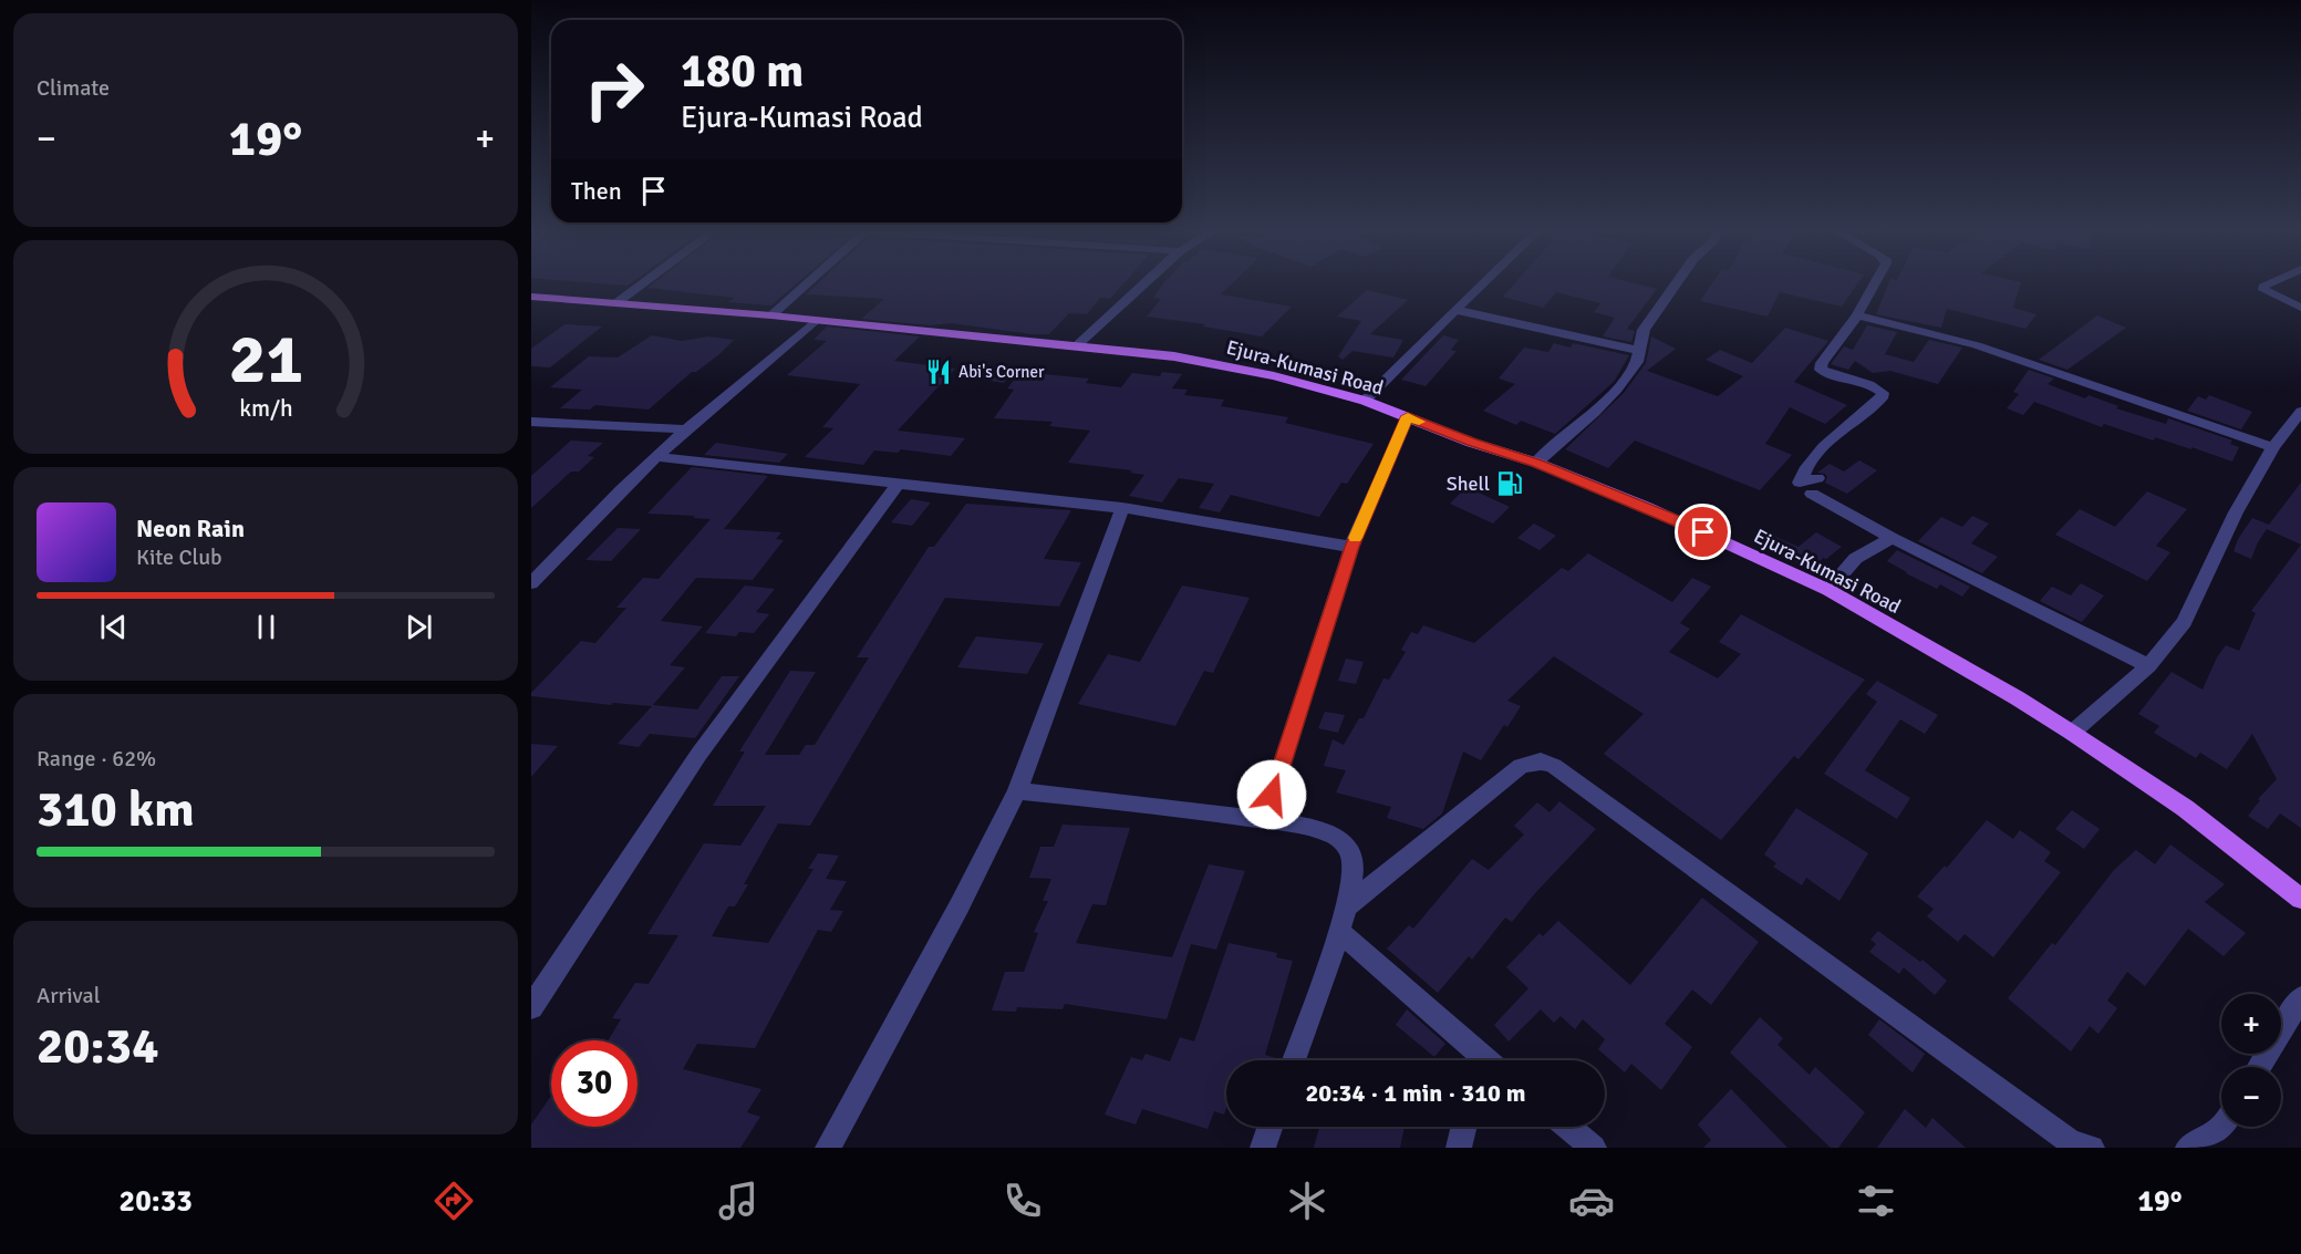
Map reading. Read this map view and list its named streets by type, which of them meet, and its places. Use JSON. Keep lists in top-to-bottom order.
{
  "streets": {
    "main road": ["Ejura-Kumasi Road"]
  },
  "places": {
    "restaurant": ["Abi's Corner"],
    "fuel station": ["Shell"]
  },
  "page": {
    "tile": [
      "Climate",
      ["Range · 62%", "310 km"],
      ["Arrival", "20:34"]
    ],
    "turn": ["180 m", "Ejura-Kumasi Road"],
    "heat": ["−", "19°", "+"],
    "then": "Then",
    "song": ["Neon Rain", "Kite Club"],
    "map_buttons": ["+", "−"],
    "limit": "30",
    "trip": "20:34 · 1 min · 310 m",
    "tabs": ["20:33", "19°"],
    "gauge": ["21", "km/h"]
  }
}
